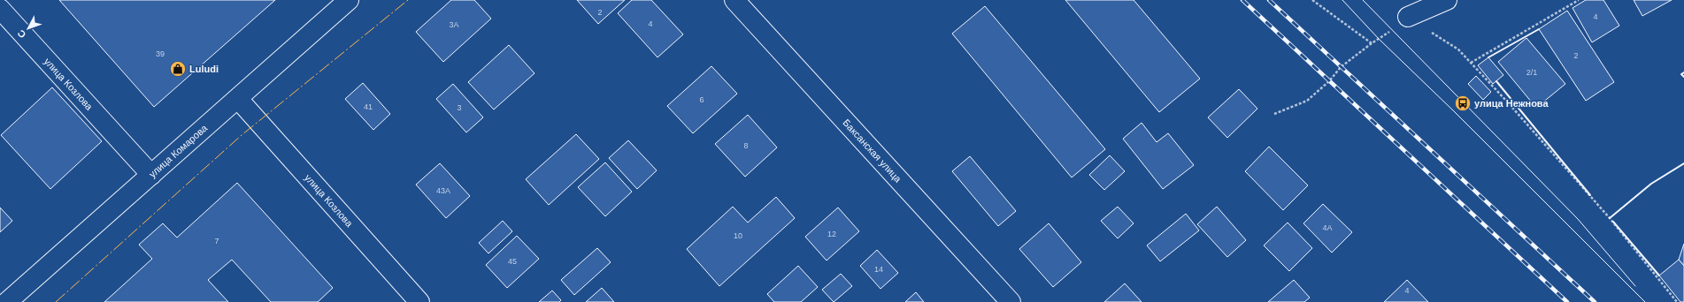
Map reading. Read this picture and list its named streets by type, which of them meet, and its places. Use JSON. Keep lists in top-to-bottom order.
{
  "streets": {
    "street": ["улица Козлова", "улица Комарова", "Баксанская улица"]
  },
  "crossings": [
    ["улица Козлова", "улица Комарова"]
  ],
  "places": {
    "shop": ["Luludi"],
    "bus stop": ["улица Нежнова"]
  },
  "house_numbers": [
    "2",
    "4",
    "4",
    "3А",
    "39",
    "2",
    "2/1",
    "6",
    "41",
    "3",
    "8",
    "43А",
    "4А",
    "12",
    "10",
    "7",
    "45",
    "14",
    "4"
  ],
  "north": "bottom left"
}
